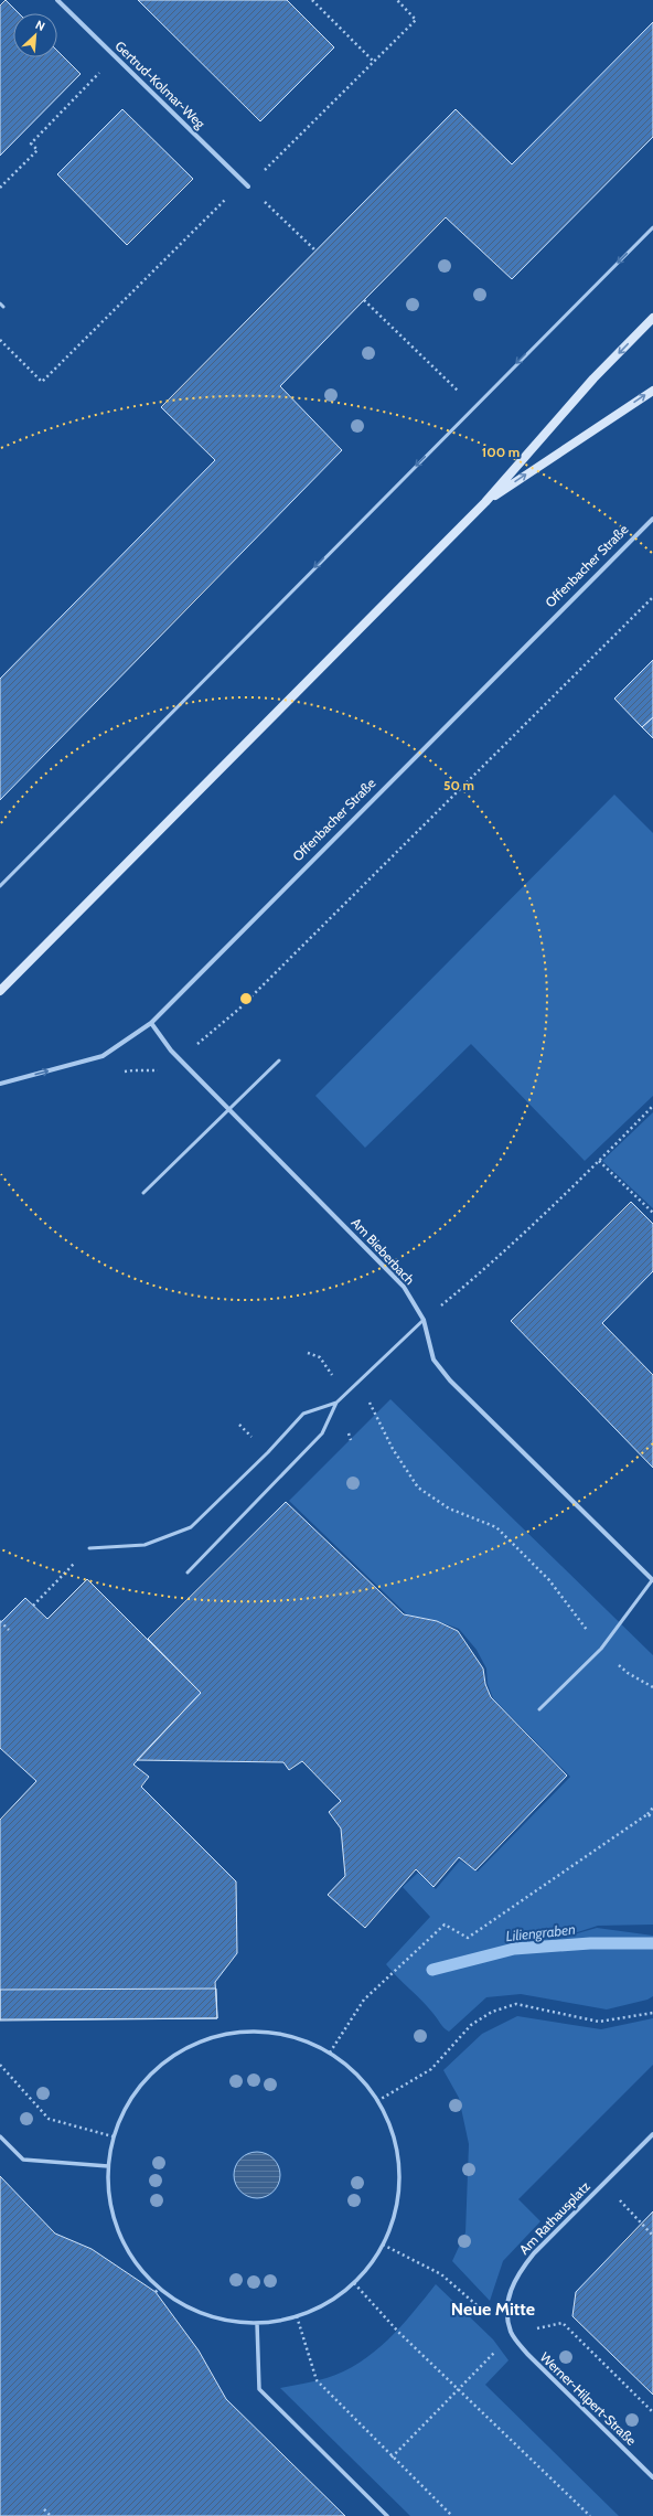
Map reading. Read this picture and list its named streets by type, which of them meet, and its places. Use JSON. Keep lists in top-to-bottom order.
{
  "streets": {
    "street": [
      "Gertrud-Kolmar-Weg",
      "Offenbacher Straße",
      "Am Bieberbach",
      "Am Rathausplatz",
      "Werner-Hilpert-Straße"
    ]
  },
  "crossings": [
    ["Offenbacher Straße", "Am Bieberbach"],
    ["Am Rathausplatz", "Werner-Hilpert-Straße"]
  ],
  "districts": ["Neue Mitte"],
  "water": ["Liliengraben"],
  "north": "top right",
  "rings": ["100 m", "50 m"]
}
